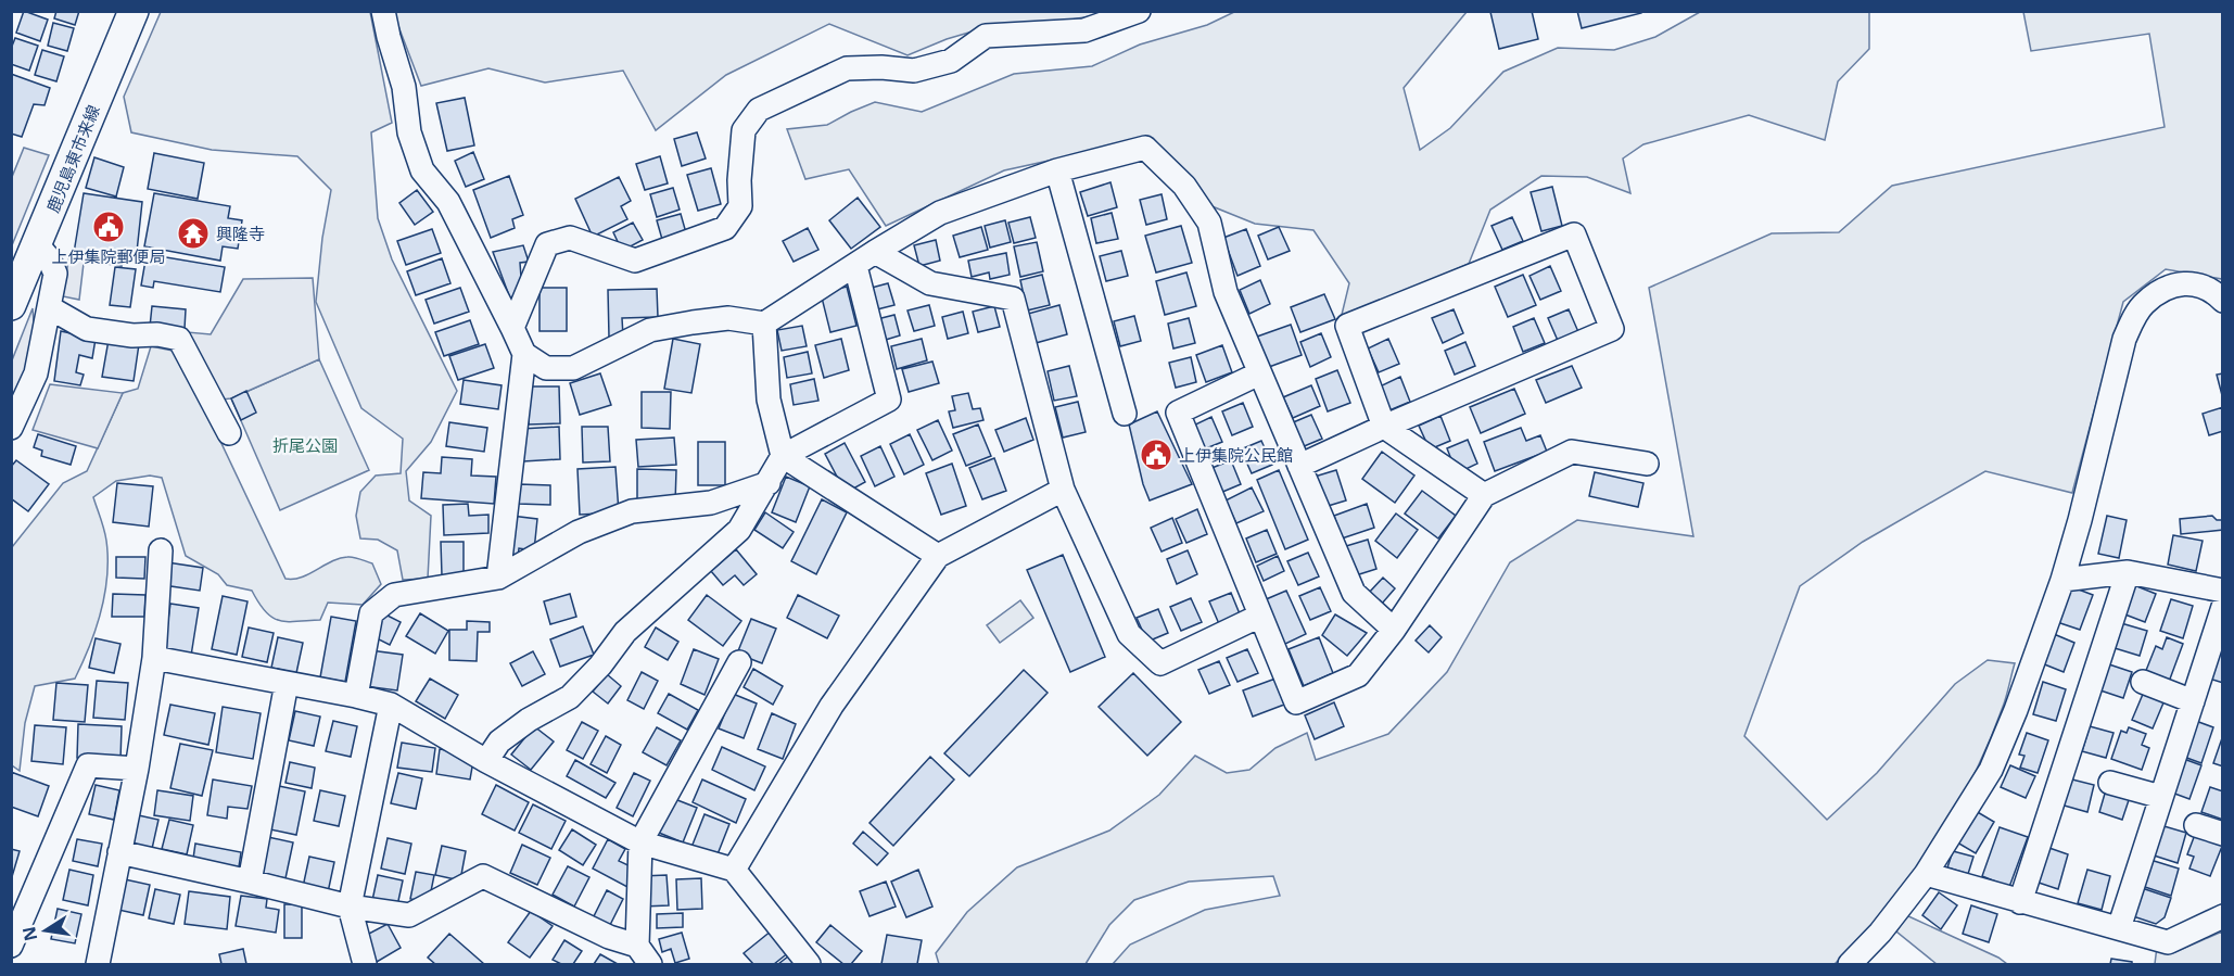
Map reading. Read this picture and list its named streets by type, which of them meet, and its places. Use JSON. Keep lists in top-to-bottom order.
{
  "streets": {
    "main road": ["鹿児島東市来線"]
  },
  "parks": ["折尾公園"],
  "places": {
    "public building": ["上伊集院郵便局", "上伊集院公民館"],
    "temple": ["興隆寺"]
  },
  "north": "left"
}
